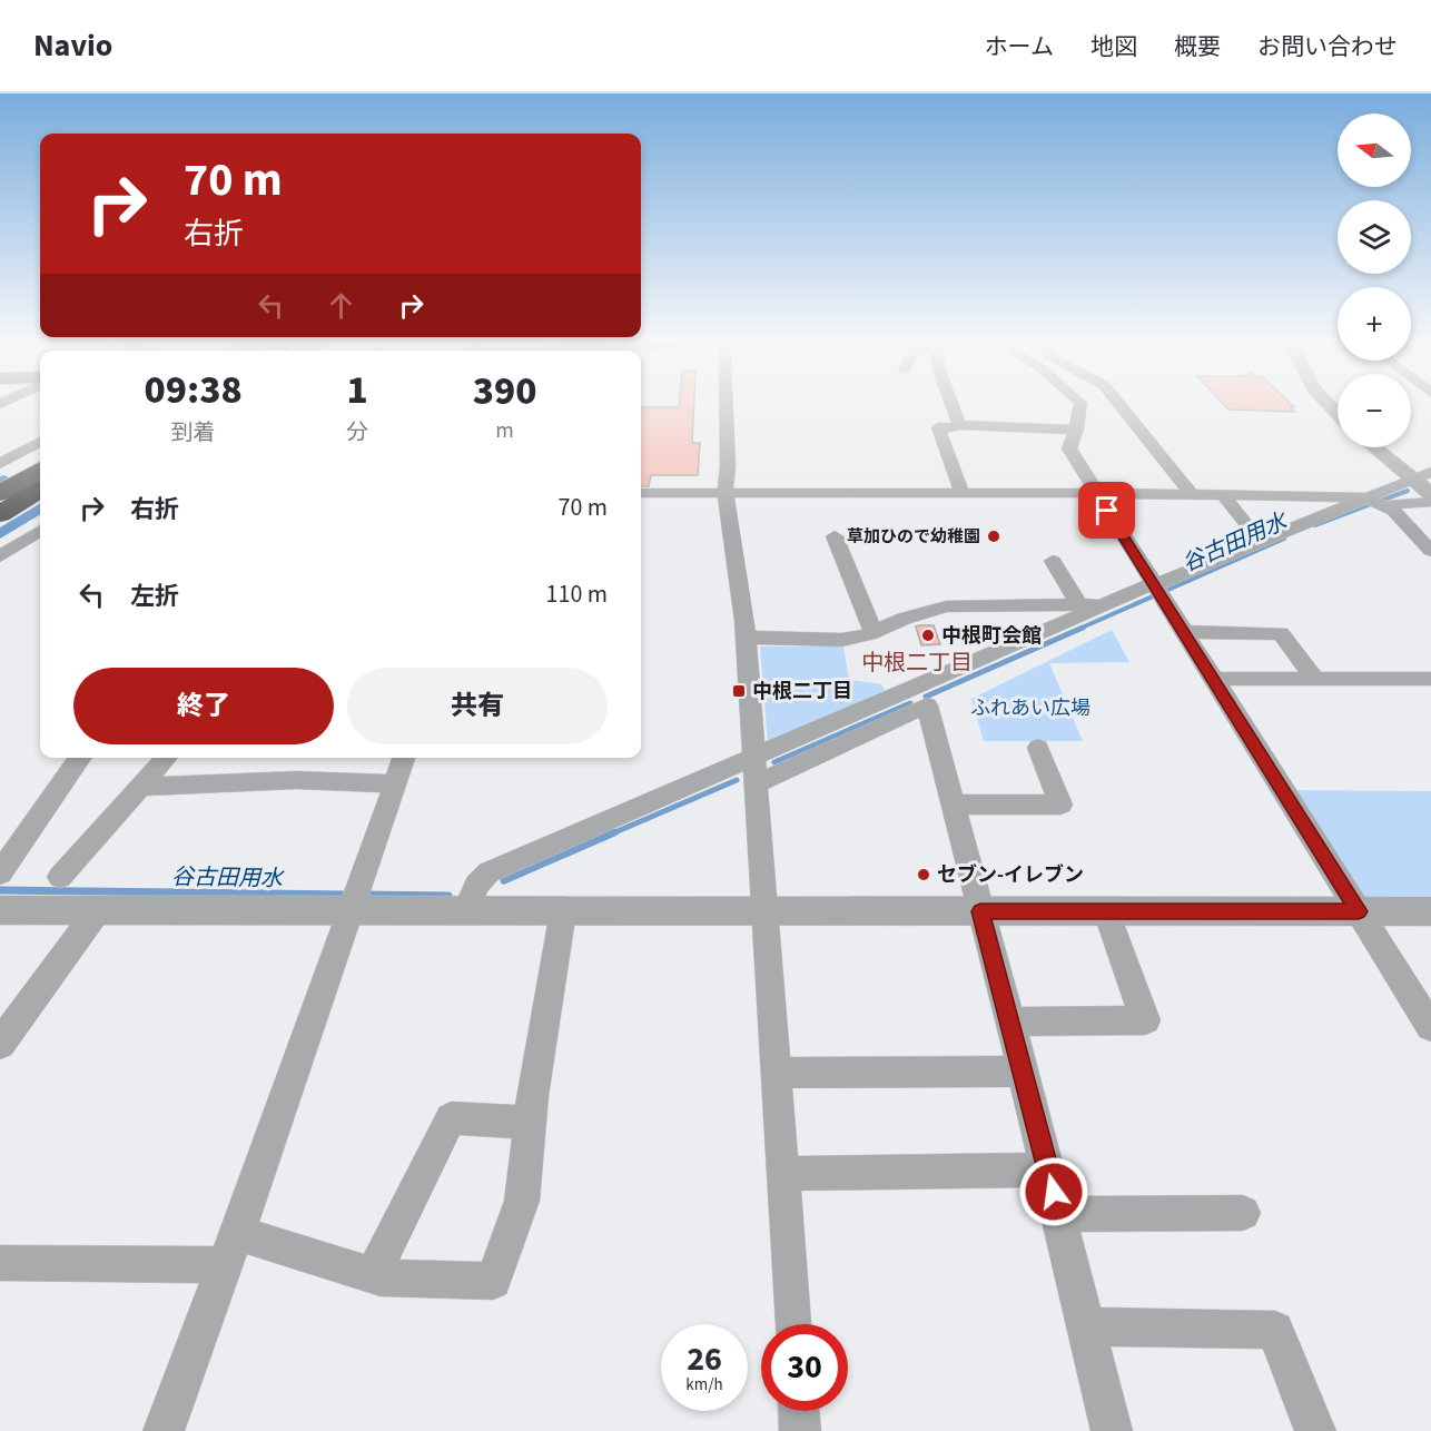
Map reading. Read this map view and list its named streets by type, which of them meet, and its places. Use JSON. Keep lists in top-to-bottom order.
{
  "districts": ["中根二丁目"],
  "water": ["谷古田用水"],
  "parks": ["ふれあい広場"],
  "places": {
    "other": ["草加ひので幼稚園", "中根町会館", "セブン-イレブン"],
    "transit": ["中根二丁目"]
  },
  "north": "left",
  "page": {
    "header": "Navio",
    "nav": [
      "ホーム",
      "地図",
      "概要",
      "お問い合わせ"
    ],
    "map_buttons": ["+", "−"],
    "turn": ["70 m", "右折"],
    "eta": [
      "09:38",
      "到着",
      "1",
      "分",
      "390",
      "m"
    ],
    "list": [
      {
        "name": "右折",
        "value": "70 m"
      },
      {
        "name": "左折",
        "value": "110 m"
      }
    ],
    "buttons": ["終了", "共有"],
    "speed": "26 km/h",
    "limit": "30"
  }
}
